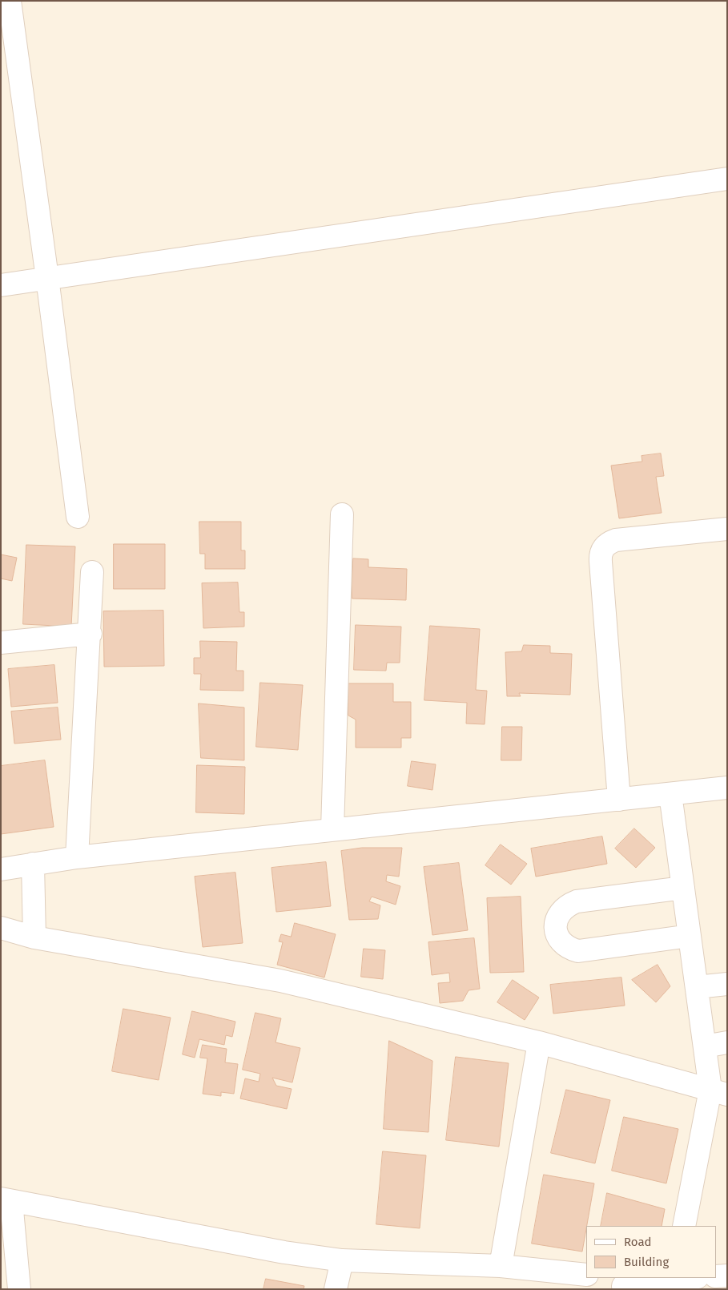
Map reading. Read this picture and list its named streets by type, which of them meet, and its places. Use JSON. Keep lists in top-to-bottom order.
{
  "legend": ["Road", "Building"]
}
